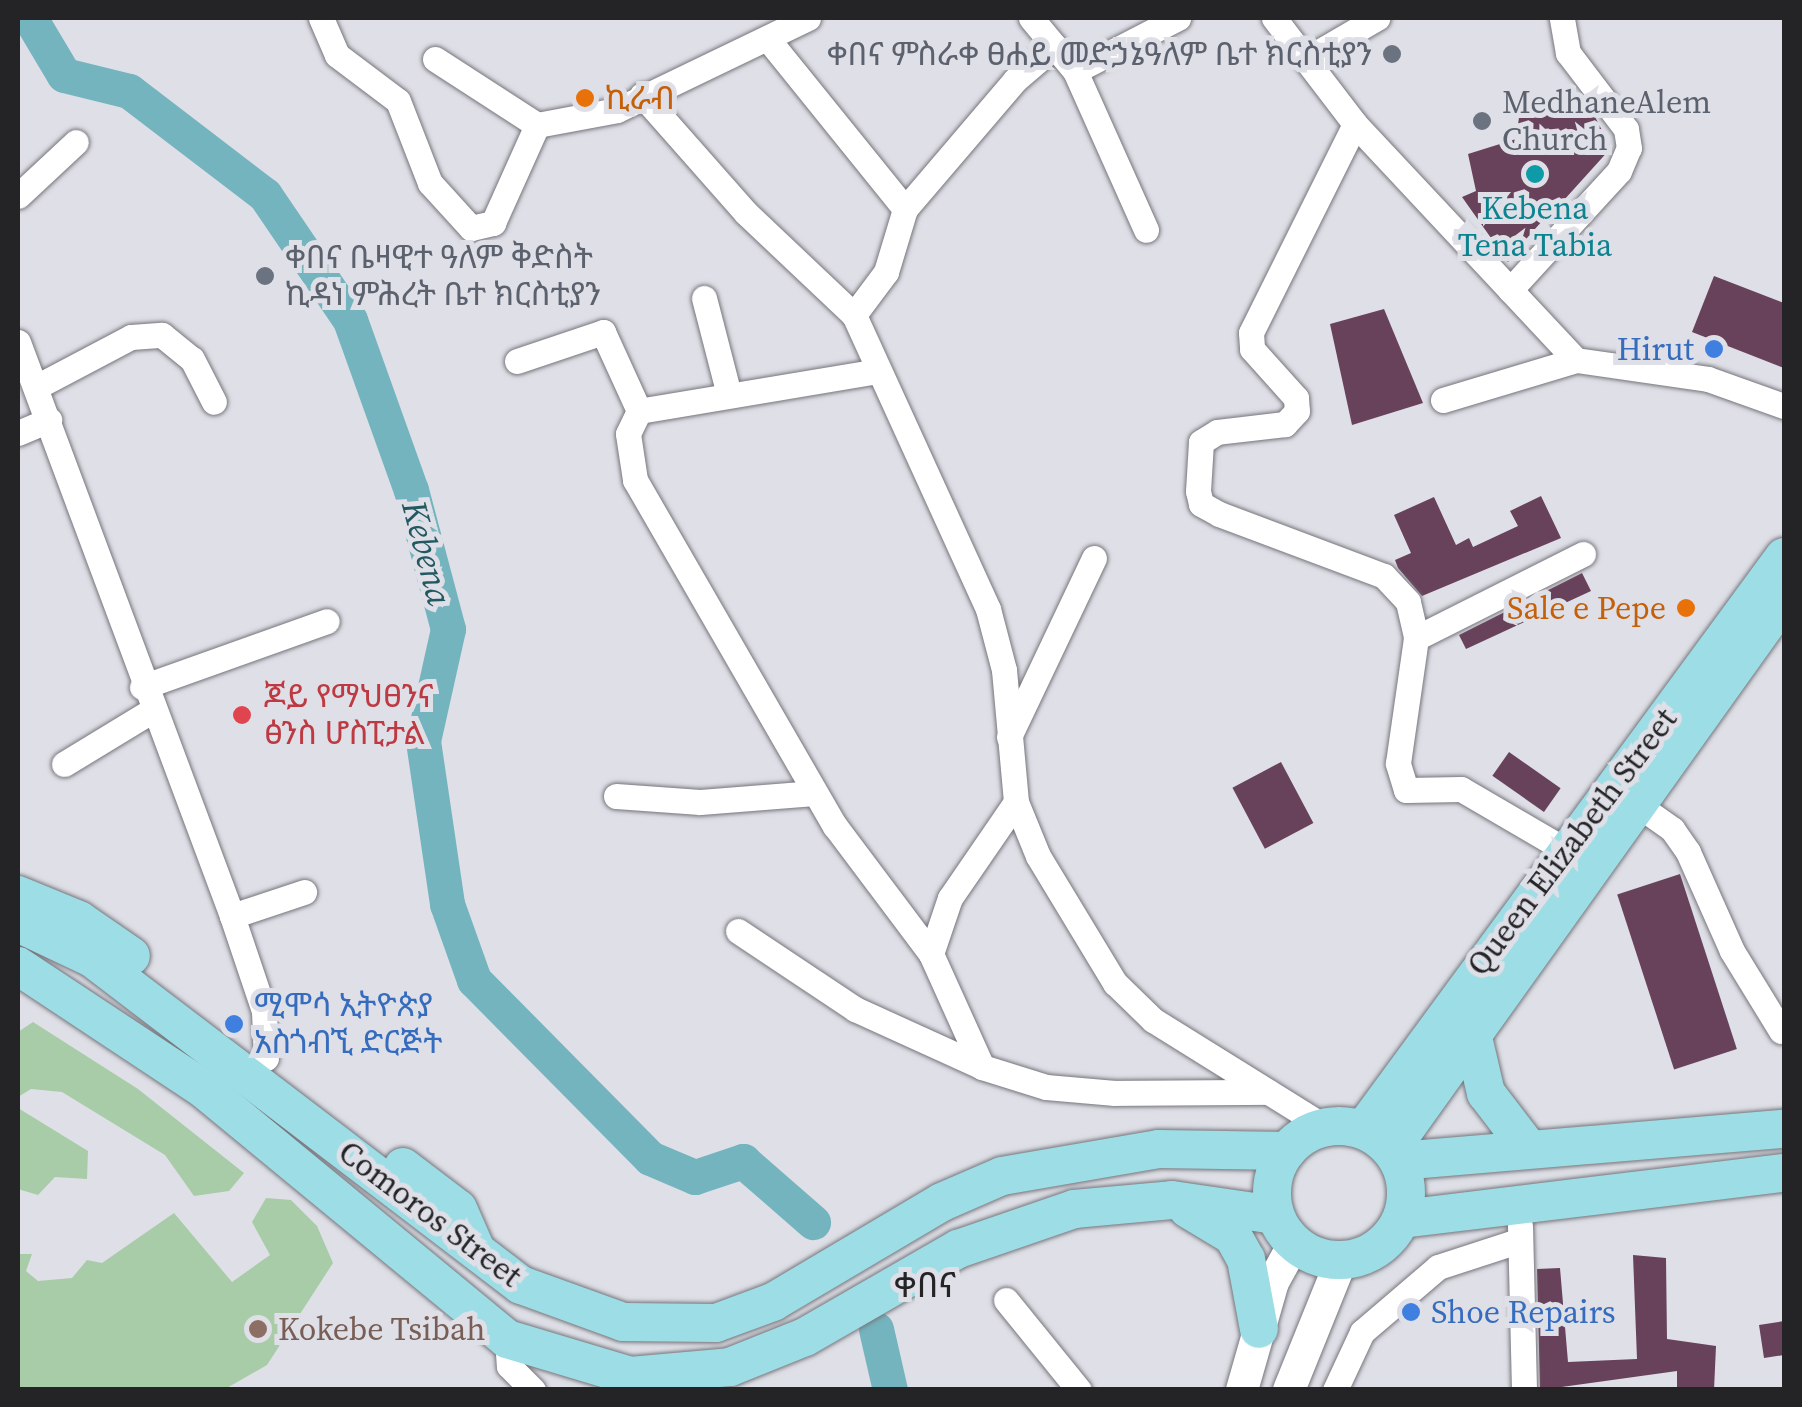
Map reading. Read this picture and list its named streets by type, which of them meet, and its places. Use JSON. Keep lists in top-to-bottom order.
{
  "streets": {
    "main road": ["Queen Elizabeth Street", "Comoros Street"]
  },
  "crossings": [
    ["Queen Elizabeth Street", "Comoros Street"]
  ],
  "districts": ["ቀበና"],
  "water": ["Kebena"],
  "places": [
    "ቀበና ምስራቀ ፀሐይ መድኃኔዓለም ቤተ ክርስቲያን",
    "ኪራብ",
    "MedhaneAlem Church",
    "Kebena Tena Tabia",
    "ቀበና ቤዛዊተ ዓለም ቅድስት ኪዳነ ምሕረት ቤተ ክርስቲያን",
    "Hirut",
    "Sale e Pepe",
    "ጆይ የማህፀንና ፅንስ ሆስፒታል",
    "ሚሞሳ ኢትዮጵያ አስጎብኚ ድርጅት",
    "Shoe Repairs",
    "Kokebe Tsibah"
  ]
}
